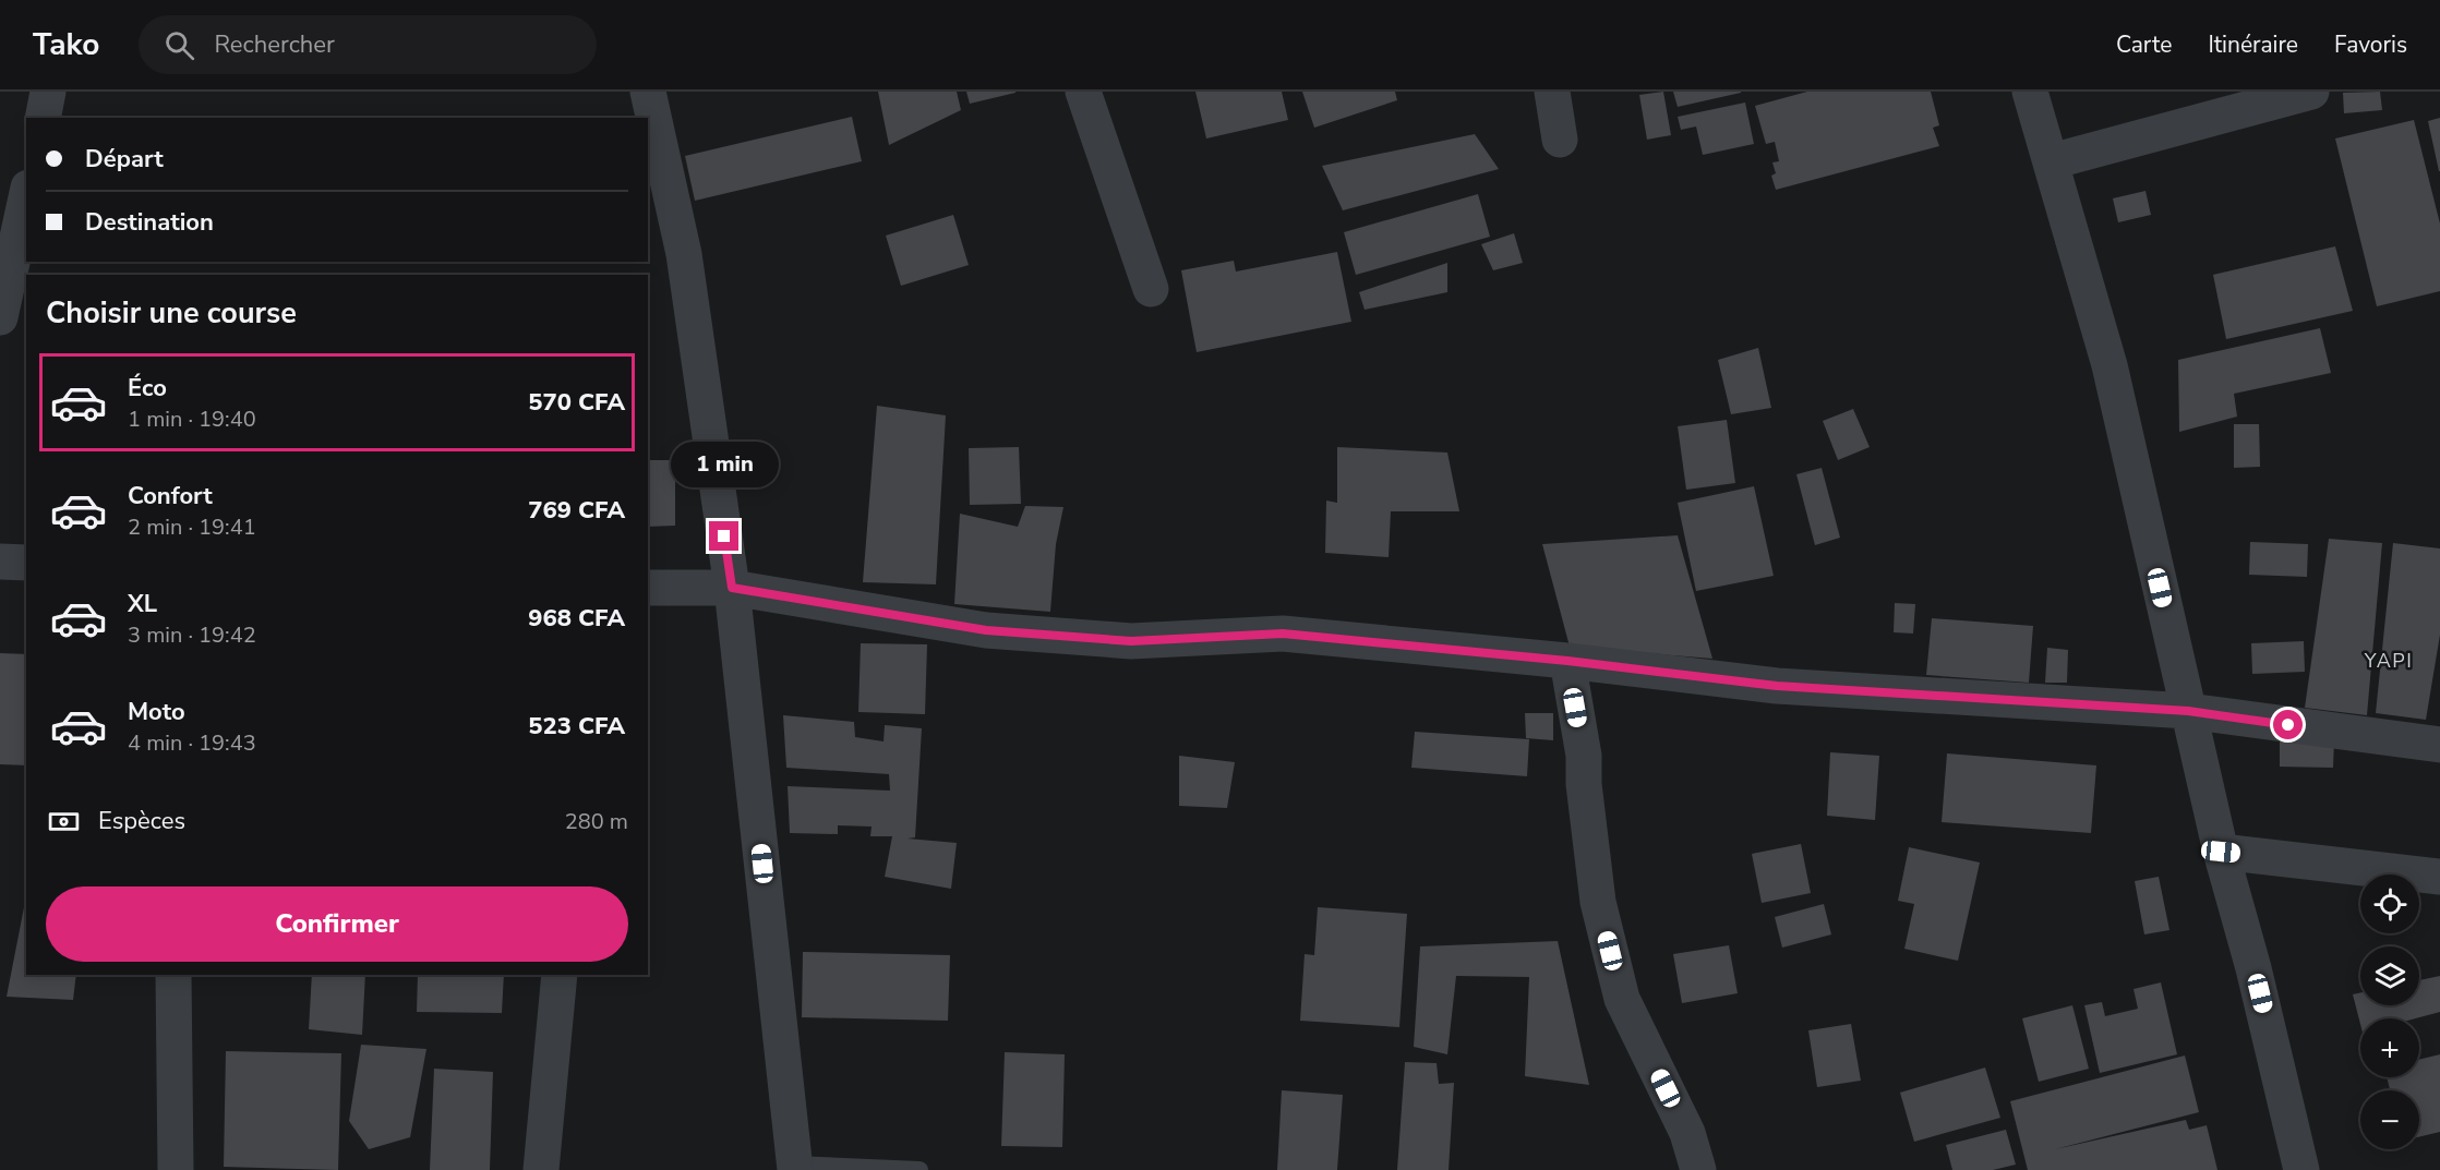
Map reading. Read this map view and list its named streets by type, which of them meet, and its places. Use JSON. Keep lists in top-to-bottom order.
{
  "districts": ["YAPI"],
  "page": {
    "header": "Tako",
    "search": "Rechercher",
    "nav": ["Carte", "Itinéraire", "Favoris"],
    "banner": ["Départ", "Destination"],
    "heading": "Choisir une course",
    "list": [
      {
        "name": "Éco",
        "note": "1 min · 19:40",
        "value": "570 CFA"
      },
      {
        "name": "Confort",
        "note": "2 min · 19:41",
        "value": "769 CFA"
      },
      {
        "name": "XL",
        "note": "3 min · 19:42",
        "value": "968 CFA"
      },
      {
        "name": "Moto",
        "note": "4 min · 19:43",
        "value": "523 CFA"
      }
    ],
    "bubble": "1 min",
    "pay": ["Espèces", "280 m"],
    "buttons": "Confirmer",
    "map_buttons": ["+", "−"]
  }
}
